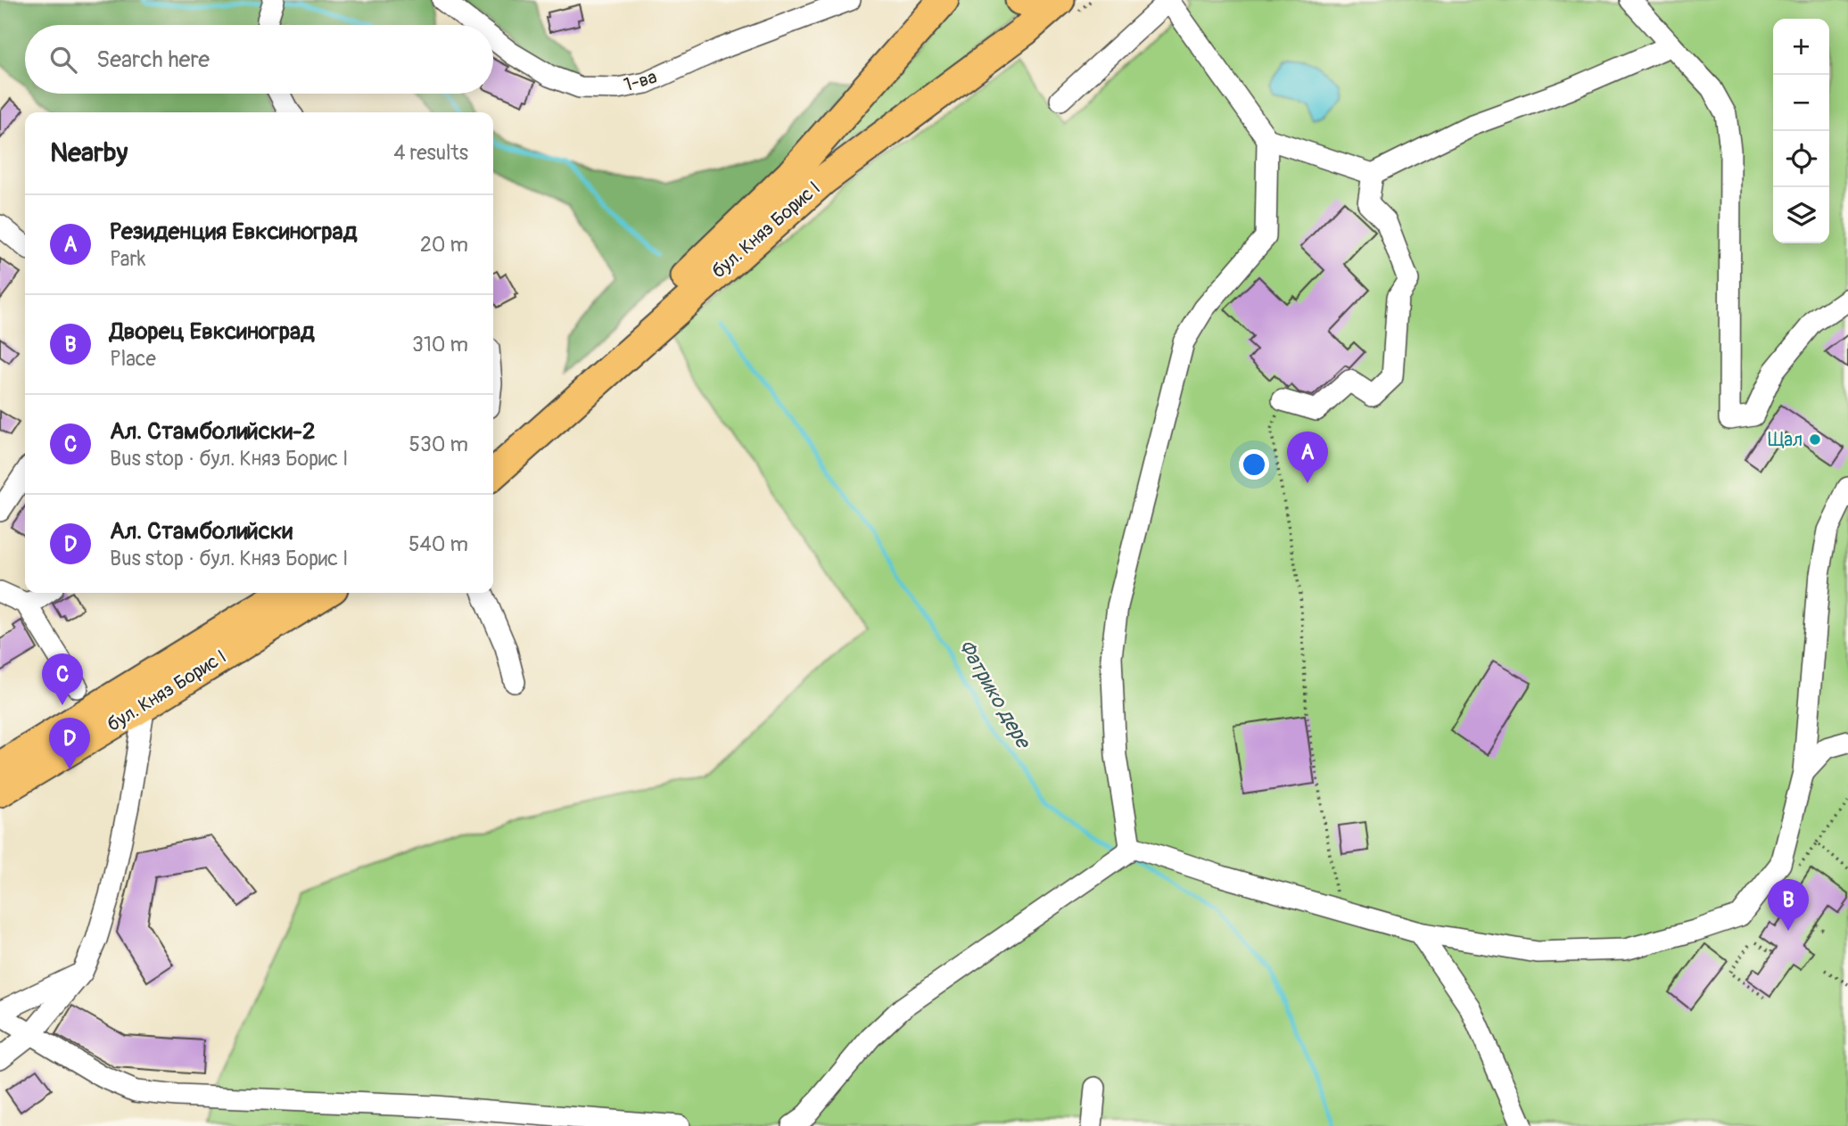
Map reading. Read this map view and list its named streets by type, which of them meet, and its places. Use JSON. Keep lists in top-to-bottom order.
{
  "streets": {
    "highway": ["бул. Княз Борис I"],
    "street": ["1-ва"]
  },
  "water": ["Фатрико дере"],
  "places": ["Щал"],
  "page": {
    "map_buttons": ["+", "−"],
    "search": "Search here",
    "heading": ["Nearby", "4 results"],
    "list": [
      {
        "mark": "A",
        "name": "Резиденция Евксиноград",
        "note": "Park",
        "value": "20 m"
      },
      {
        "mark": "B",
        "name": "Дворец Евксиноград",
        "note": "Place",
        "value": "310 m"
      },
      {
        "mark": "C",
        "name": "Ал. Стамболийски-2",
        "note": "Bus stop · бул. Княз Борис I",
        "value": "530 m"
      },
      {
        "mark": "D",
        "name": "Ал. Стамболийски",
        "note": "Bus stop · бул. Княз Борис I",
        "value": "540 m"
      }
    ],
    "pins": [
      "A",
      "C",
      "D",
      "B"
    ]
  }
}
